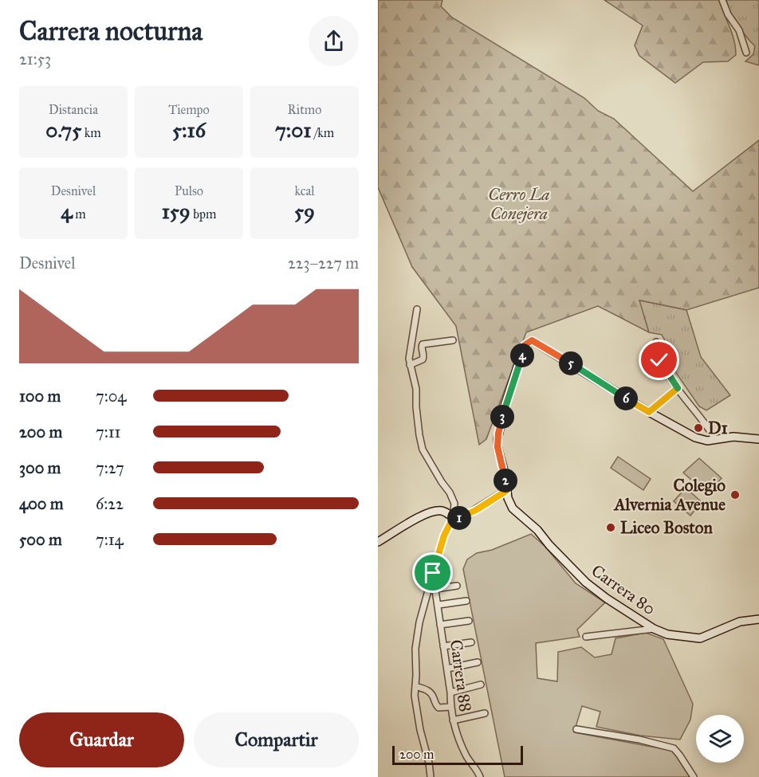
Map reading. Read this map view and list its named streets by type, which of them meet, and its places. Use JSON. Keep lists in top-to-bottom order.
{
  "streets": {
    "street": ["Carrera 80", "Carrera 88"]
  },
  "parks": ["Cerro La Conejera"],
  "places": ["D1", "Colegio Alvernia Avenue", "Liceo Boston"],
  "scale_bar": "200 m",
  "page": {
    "heading": ["Carrera nocturna", "21:53"],
    "stats": [
      ["Distancia", "0.75 km"],
      ["Tiempo", "5:16"],
      ["Ritmo", "7:01 /km"],
      ["Desnivel", "4 m"],
      ["Pulso", "159 bpm"],
      ["kcal", "59"]
    ],
    "chart": ["Desnivel", "223–227 m"],
    "pins": [
      "4",
      "5",
      "6",
      "3",
      "2",
      "1"
    ],
    "list": [
      {
        "name": "100 m",
        "note": "7:04"
      },
      {
        "name": "200 m",
        "note": "7:11"
      },
      {
        "name": "300 m",
        "note": "7:27"
      },
      {
        "name": "400 m",
        "note": "6:22"
      },
      {
        "name": "500 m",
        "note": "7:14"
      }
    ],
    "buttons": ["Guardar", "Compartir"],
    "scale": "200 m"
  }
}
